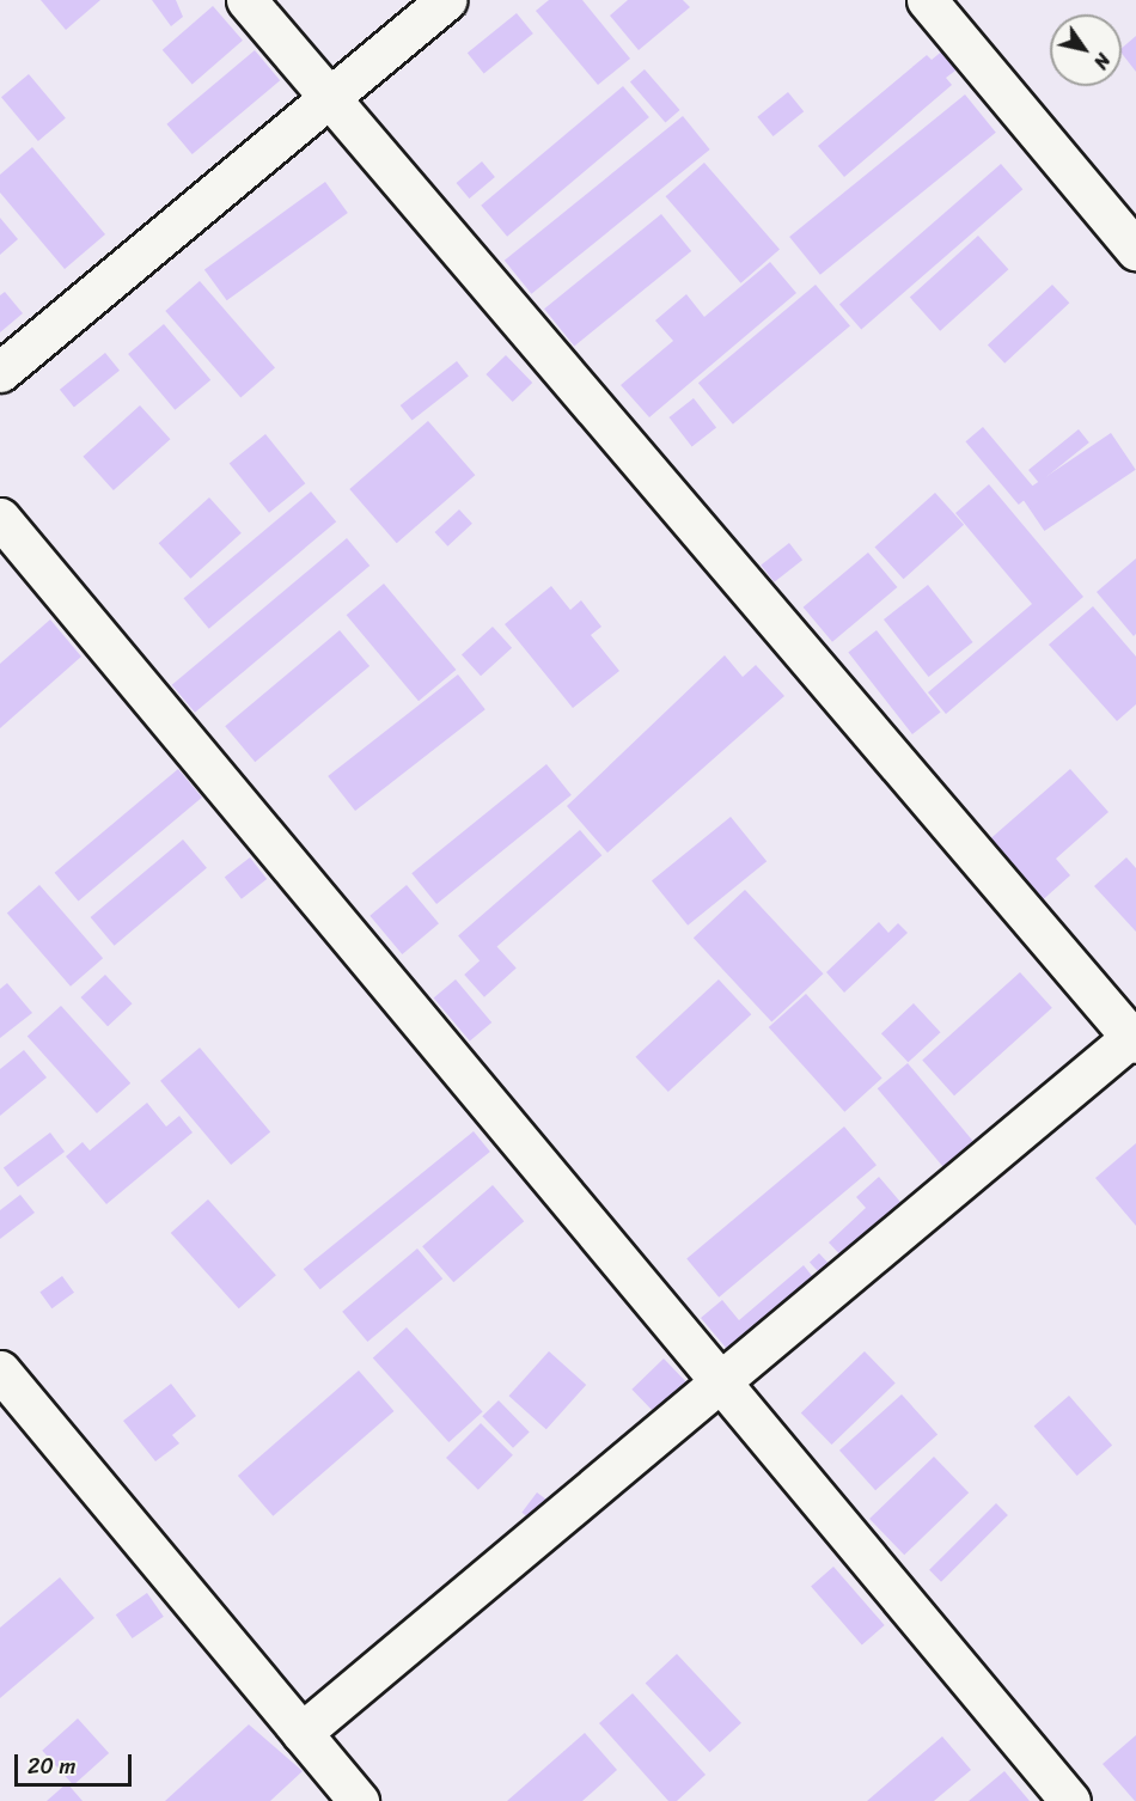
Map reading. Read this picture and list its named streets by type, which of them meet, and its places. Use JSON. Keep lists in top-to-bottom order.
{
  "scale_bar": "20 m",
  "north": "bottom right"
}
